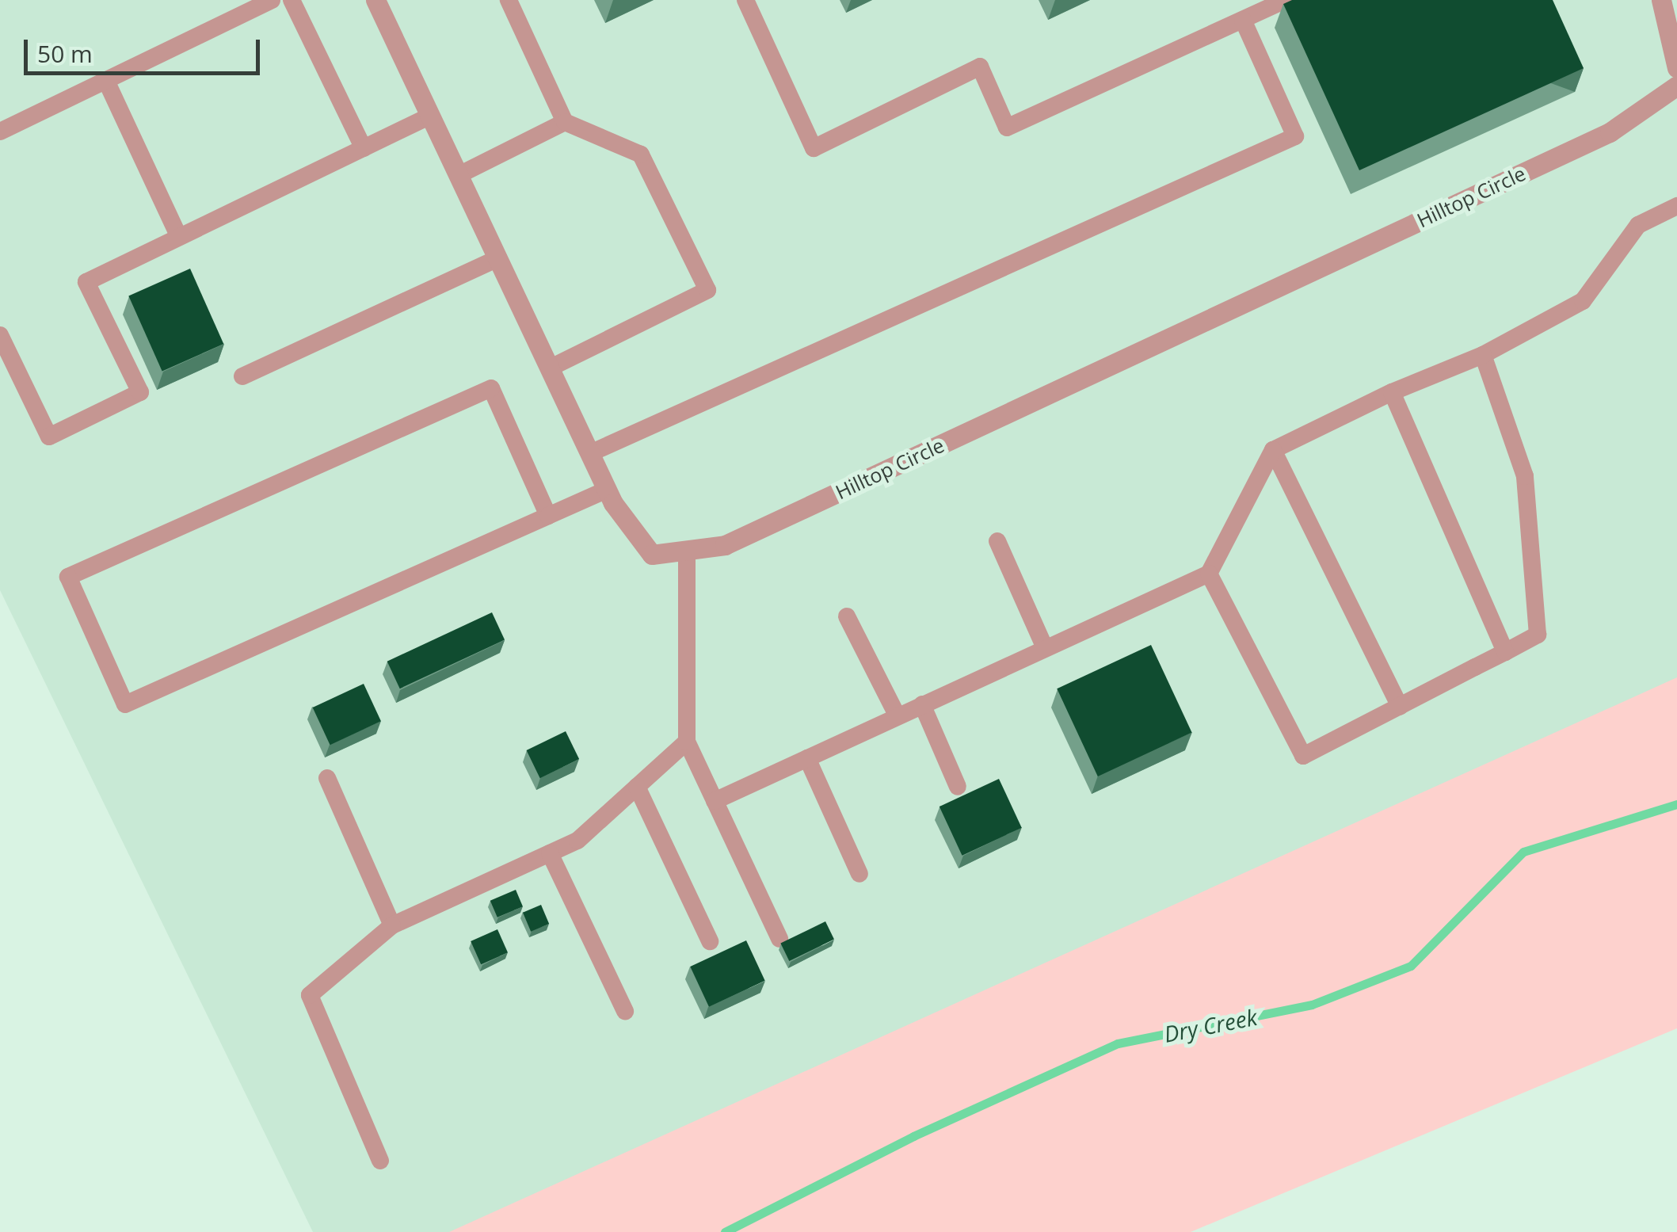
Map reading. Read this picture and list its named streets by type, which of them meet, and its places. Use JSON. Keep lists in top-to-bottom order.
{
  "streets": {
    "street": ["Hilltop Circle"]
  },
  "water": ["Dry Creek"],
  "scale_bar": "50 m"
}
